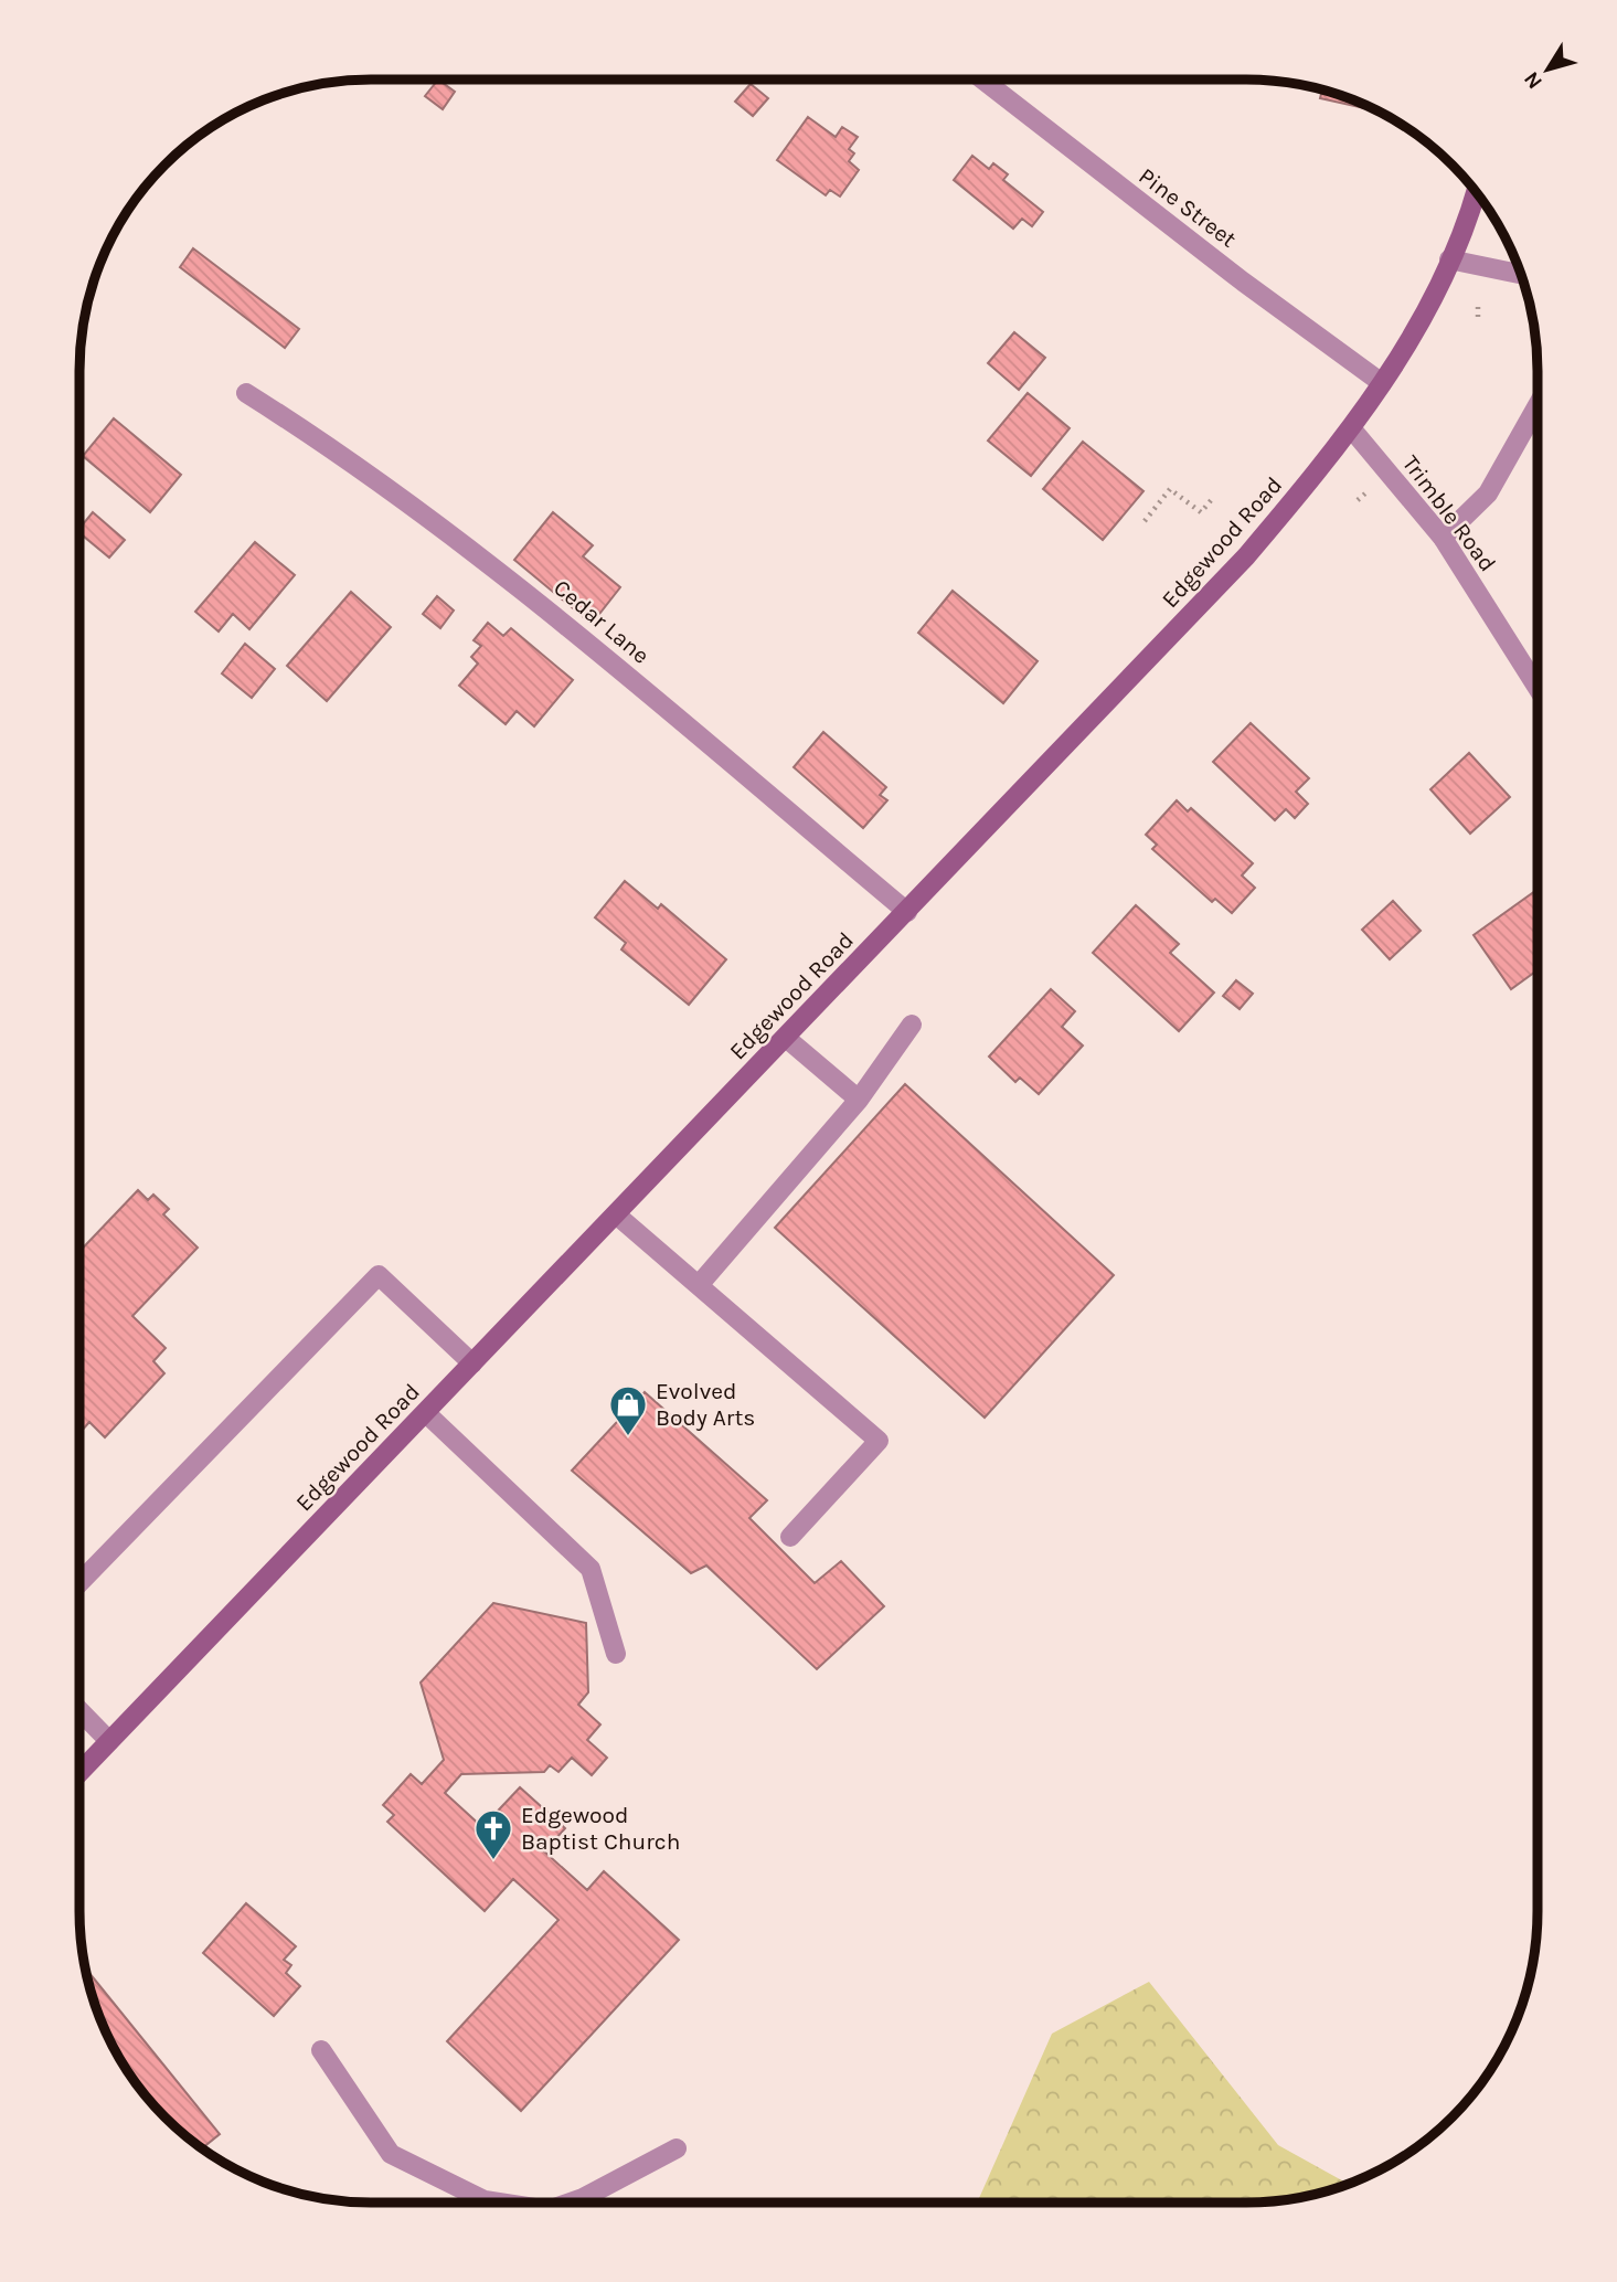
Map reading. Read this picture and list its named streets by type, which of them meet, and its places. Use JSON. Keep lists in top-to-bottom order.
{
  "streets": {
    "main road": ["Edgewood Road"],
    "street": ["Pine Street", "Trimble Road", "Cedar Lane"]
  },
  "crossings": [
    ["Pine Street", "Edgewood Road"],
    ["Trimble Road", "Edgewood Road"],
    ["Edgewood Road", "Cedar Lane"]
  ],
  "places": {
    "shop": ["Evolved Body Arts"],
    "church": ["Edgewood Baptist Church"]
  },
  "north": "bottom left"
}
